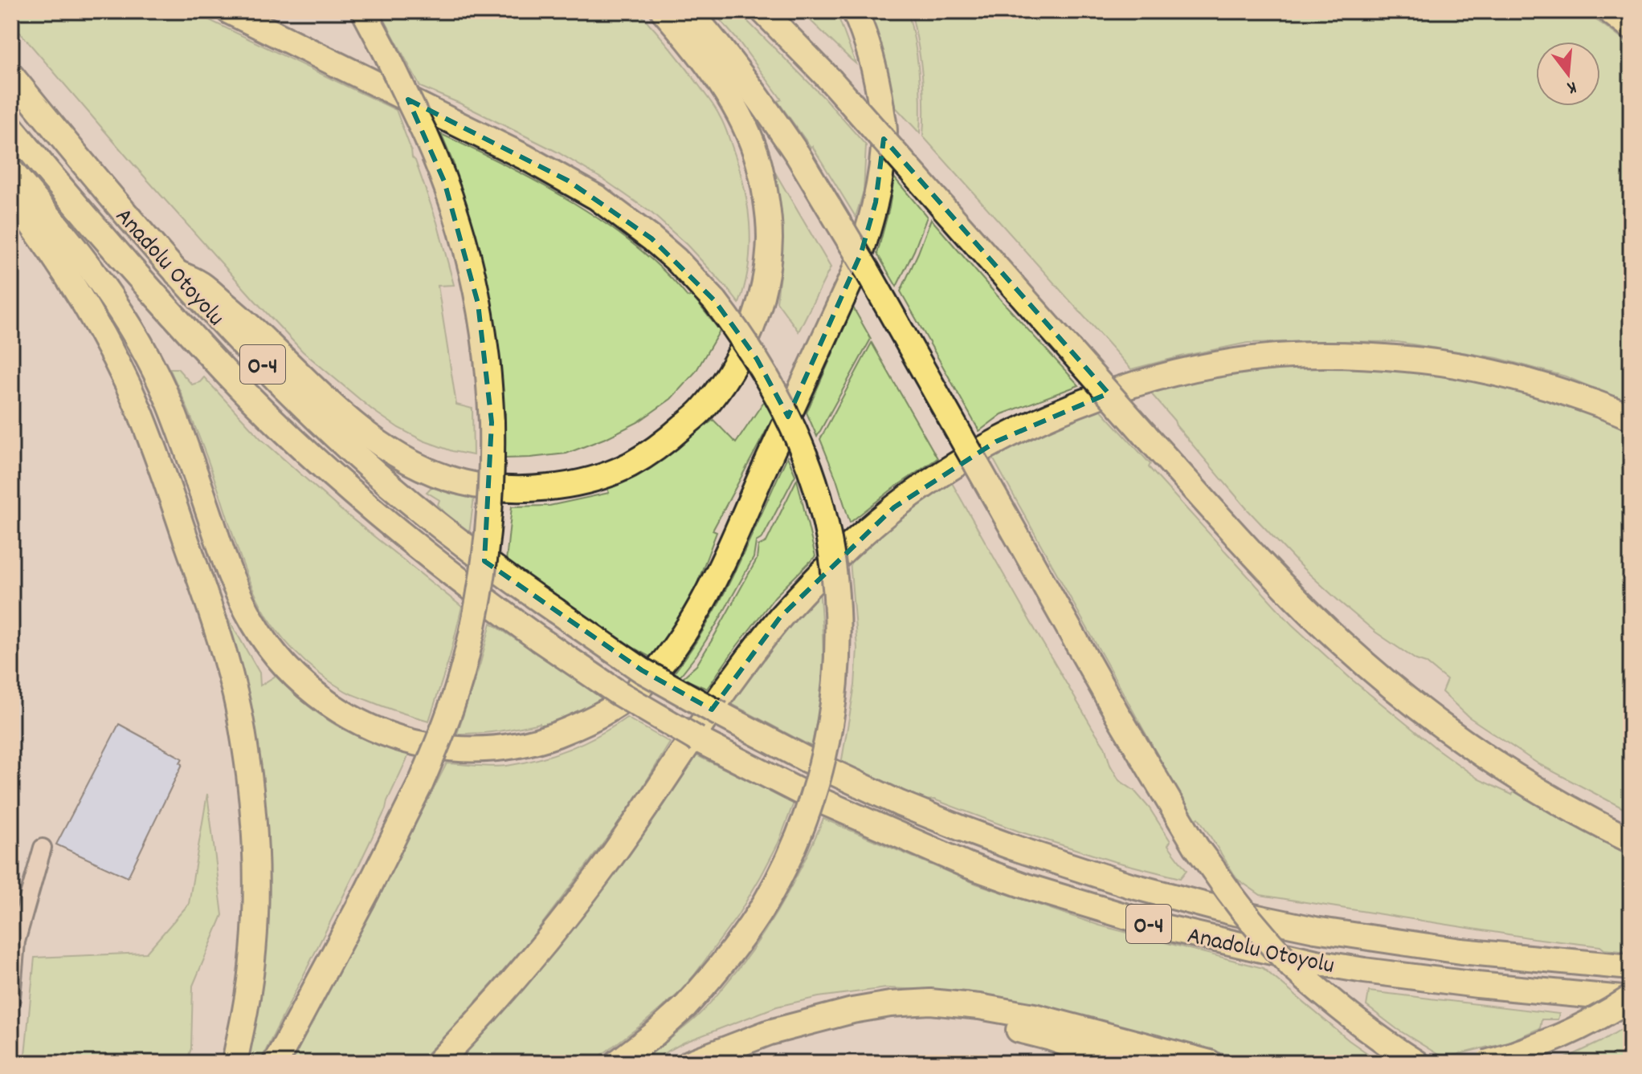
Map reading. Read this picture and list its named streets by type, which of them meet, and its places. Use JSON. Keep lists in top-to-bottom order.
{
  "streets": {
    "highway": ["Anadolu Otoyolu", "O-4"]
  },
  "north": "bottom"
}
